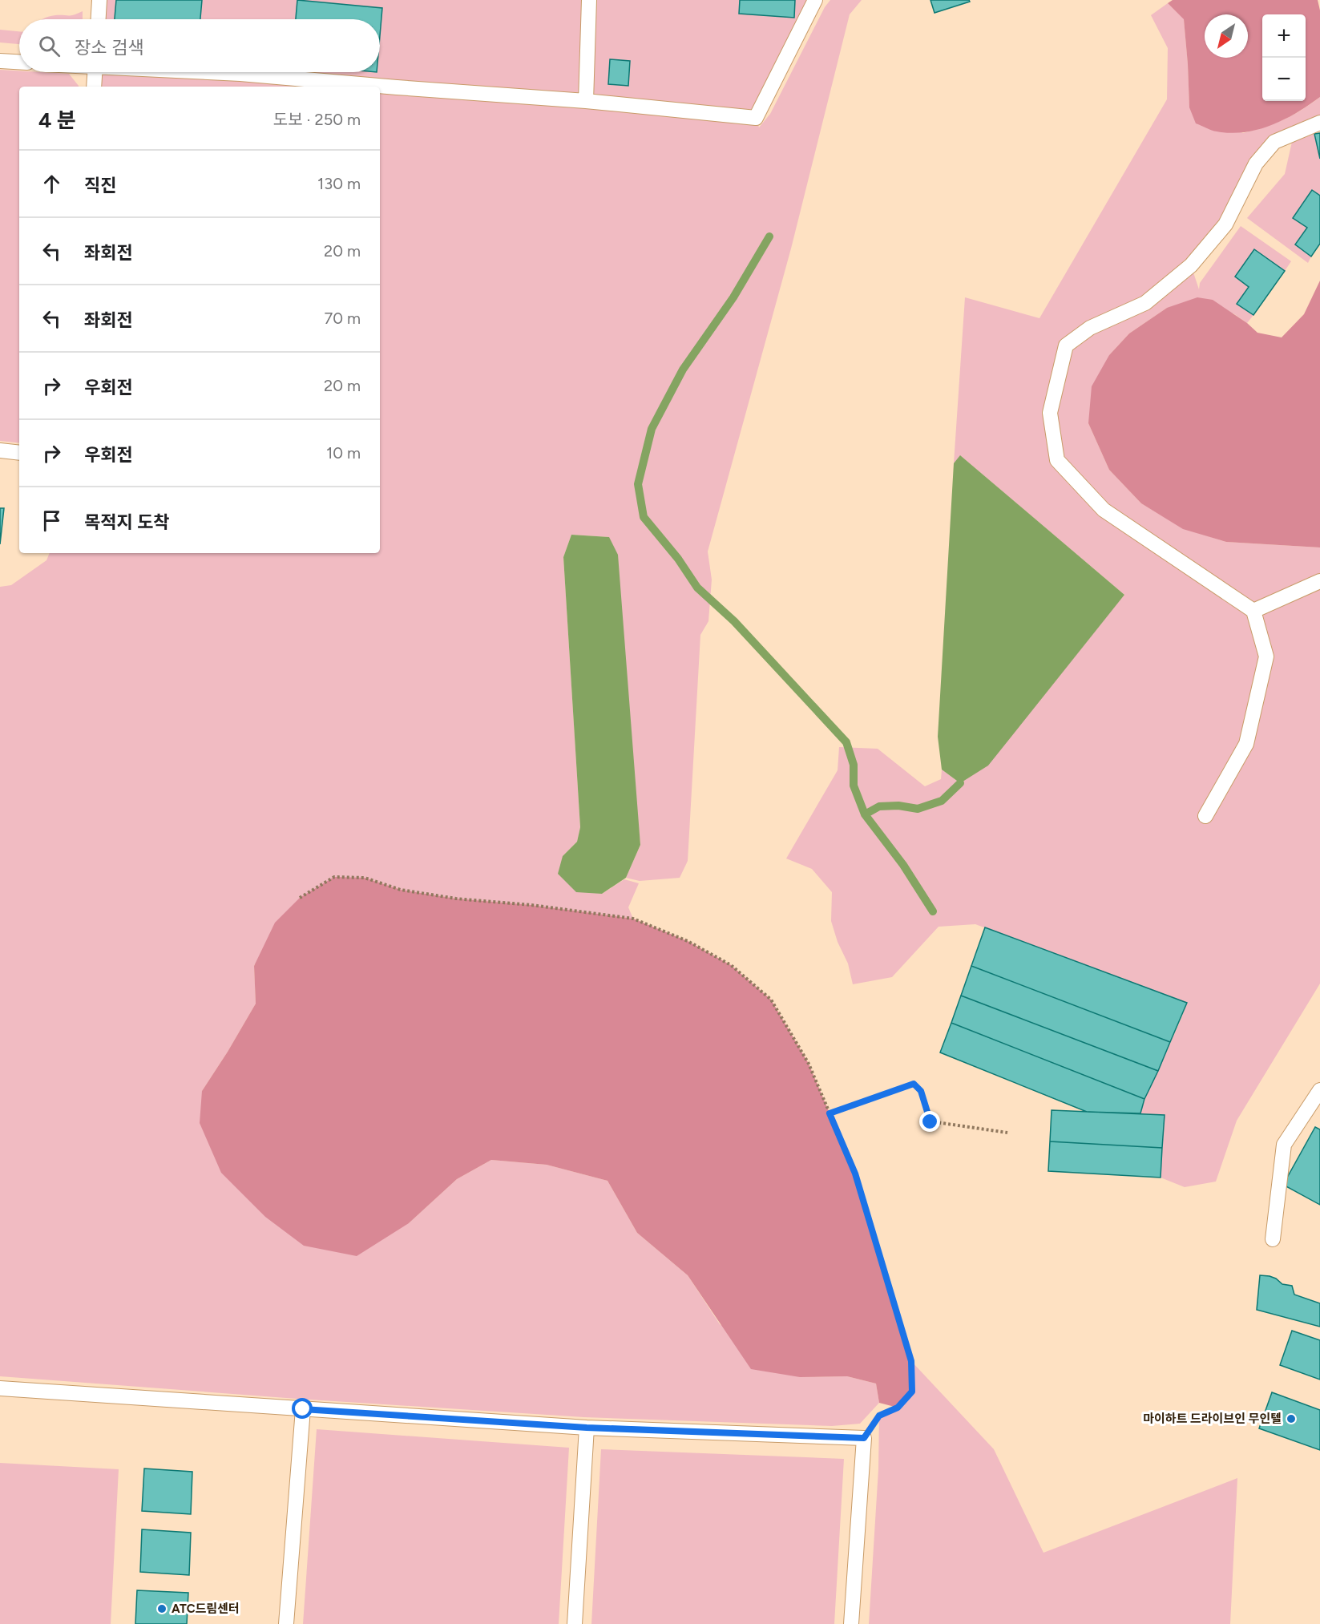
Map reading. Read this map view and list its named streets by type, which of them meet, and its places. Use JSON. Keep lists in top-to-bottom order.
{
  "places": ["마이하트 드라이브인 무인텔", "ATC드림센터"],
  "north": "bottom left",
  "page": {
    "map_buttons": ["+", "−"],
    "search": "장소 검색",
    "heading": ["4 분", "도보 · 250 m"],
    "list": [
      ["직진", "130 m"],
      ["좌회전", "20 m"],
      ["좌회전", "70 m"],
      ["우회전", "20 m"],
      ["우회전", "10 m"],
      "목적지 도착"
    ]
  }
}
